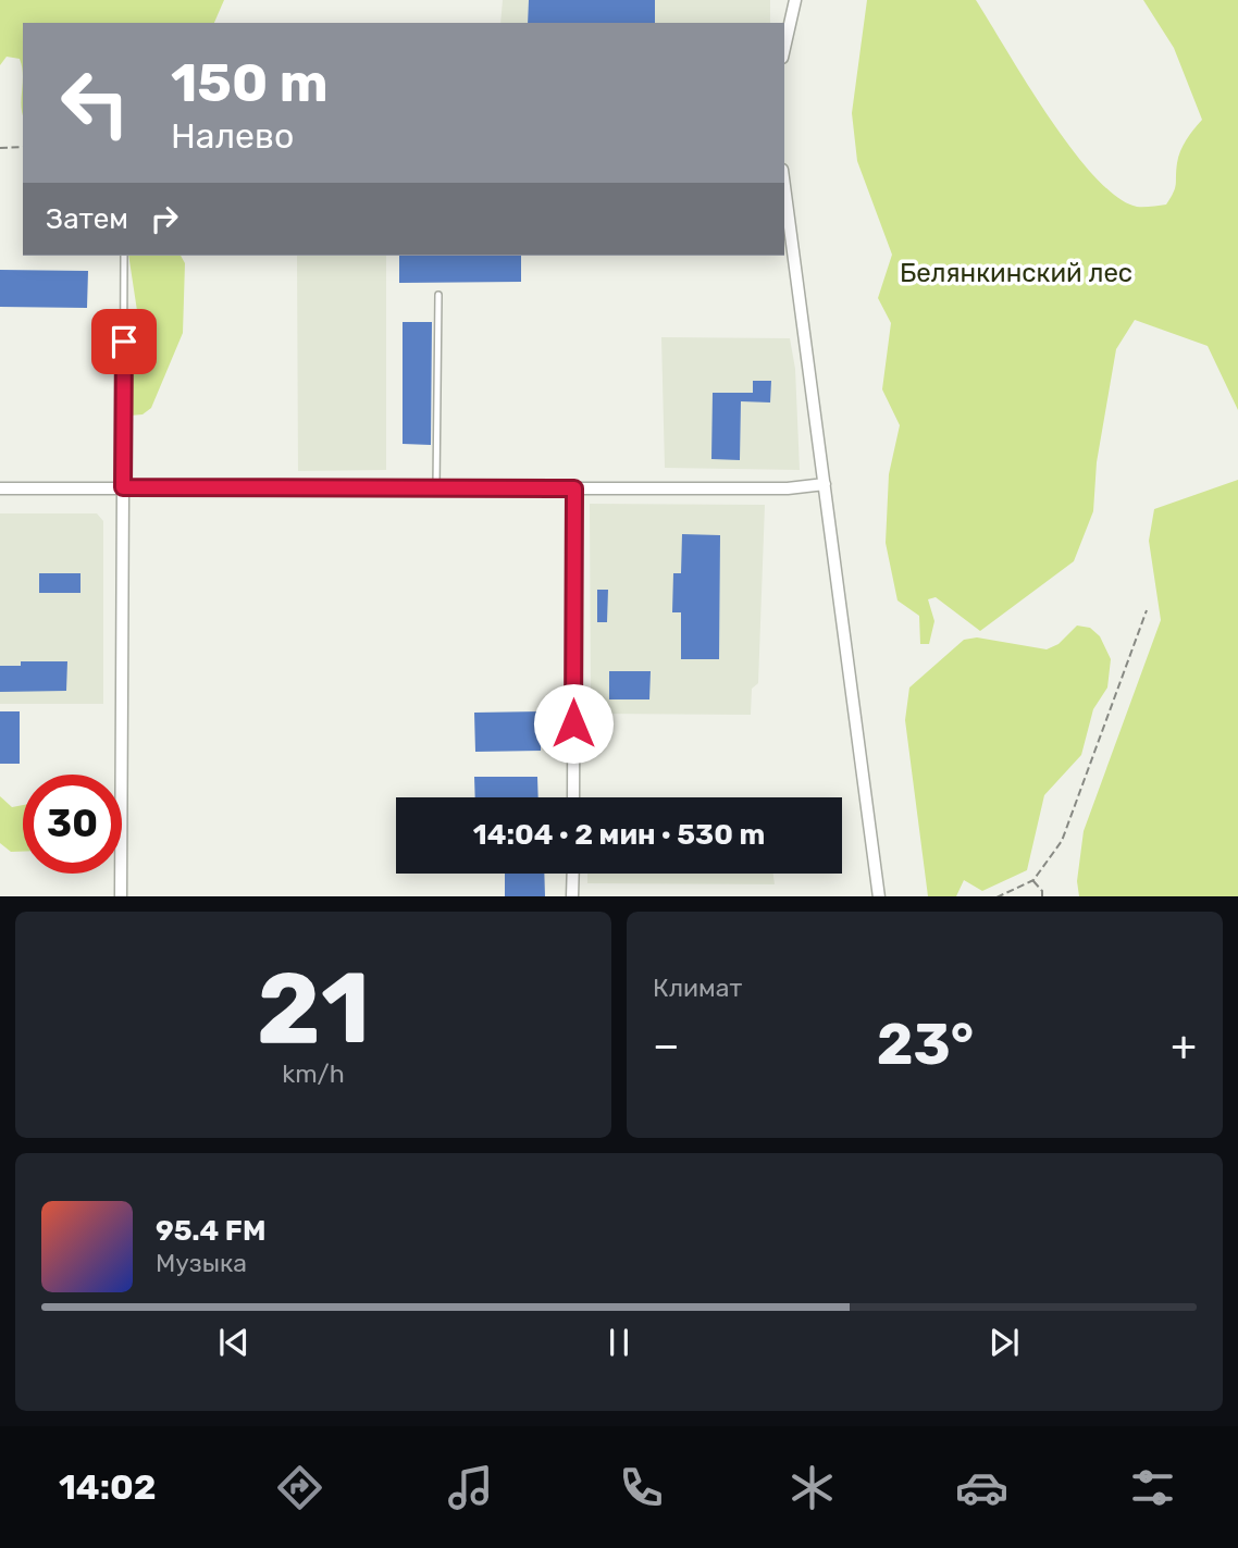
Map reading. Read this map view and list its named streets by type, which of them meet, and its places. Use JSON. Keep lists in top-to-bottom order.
{
  "parks": ["Белянкинский лес"],
  "page": {
    "turn": ["150 m", "Налево"],
    "then": "Затем",
    "limit": "30",
    "trip": "14:04 · 2 мин · 530 m",
    "tile": [
      ["21", "km/h"],
      "Климат"
    ],
    "heat": ["−", "23°", "+"],
    "song": ["95.4 FM", "Музыка"],
    "tabs": "14:02"
  }
}
